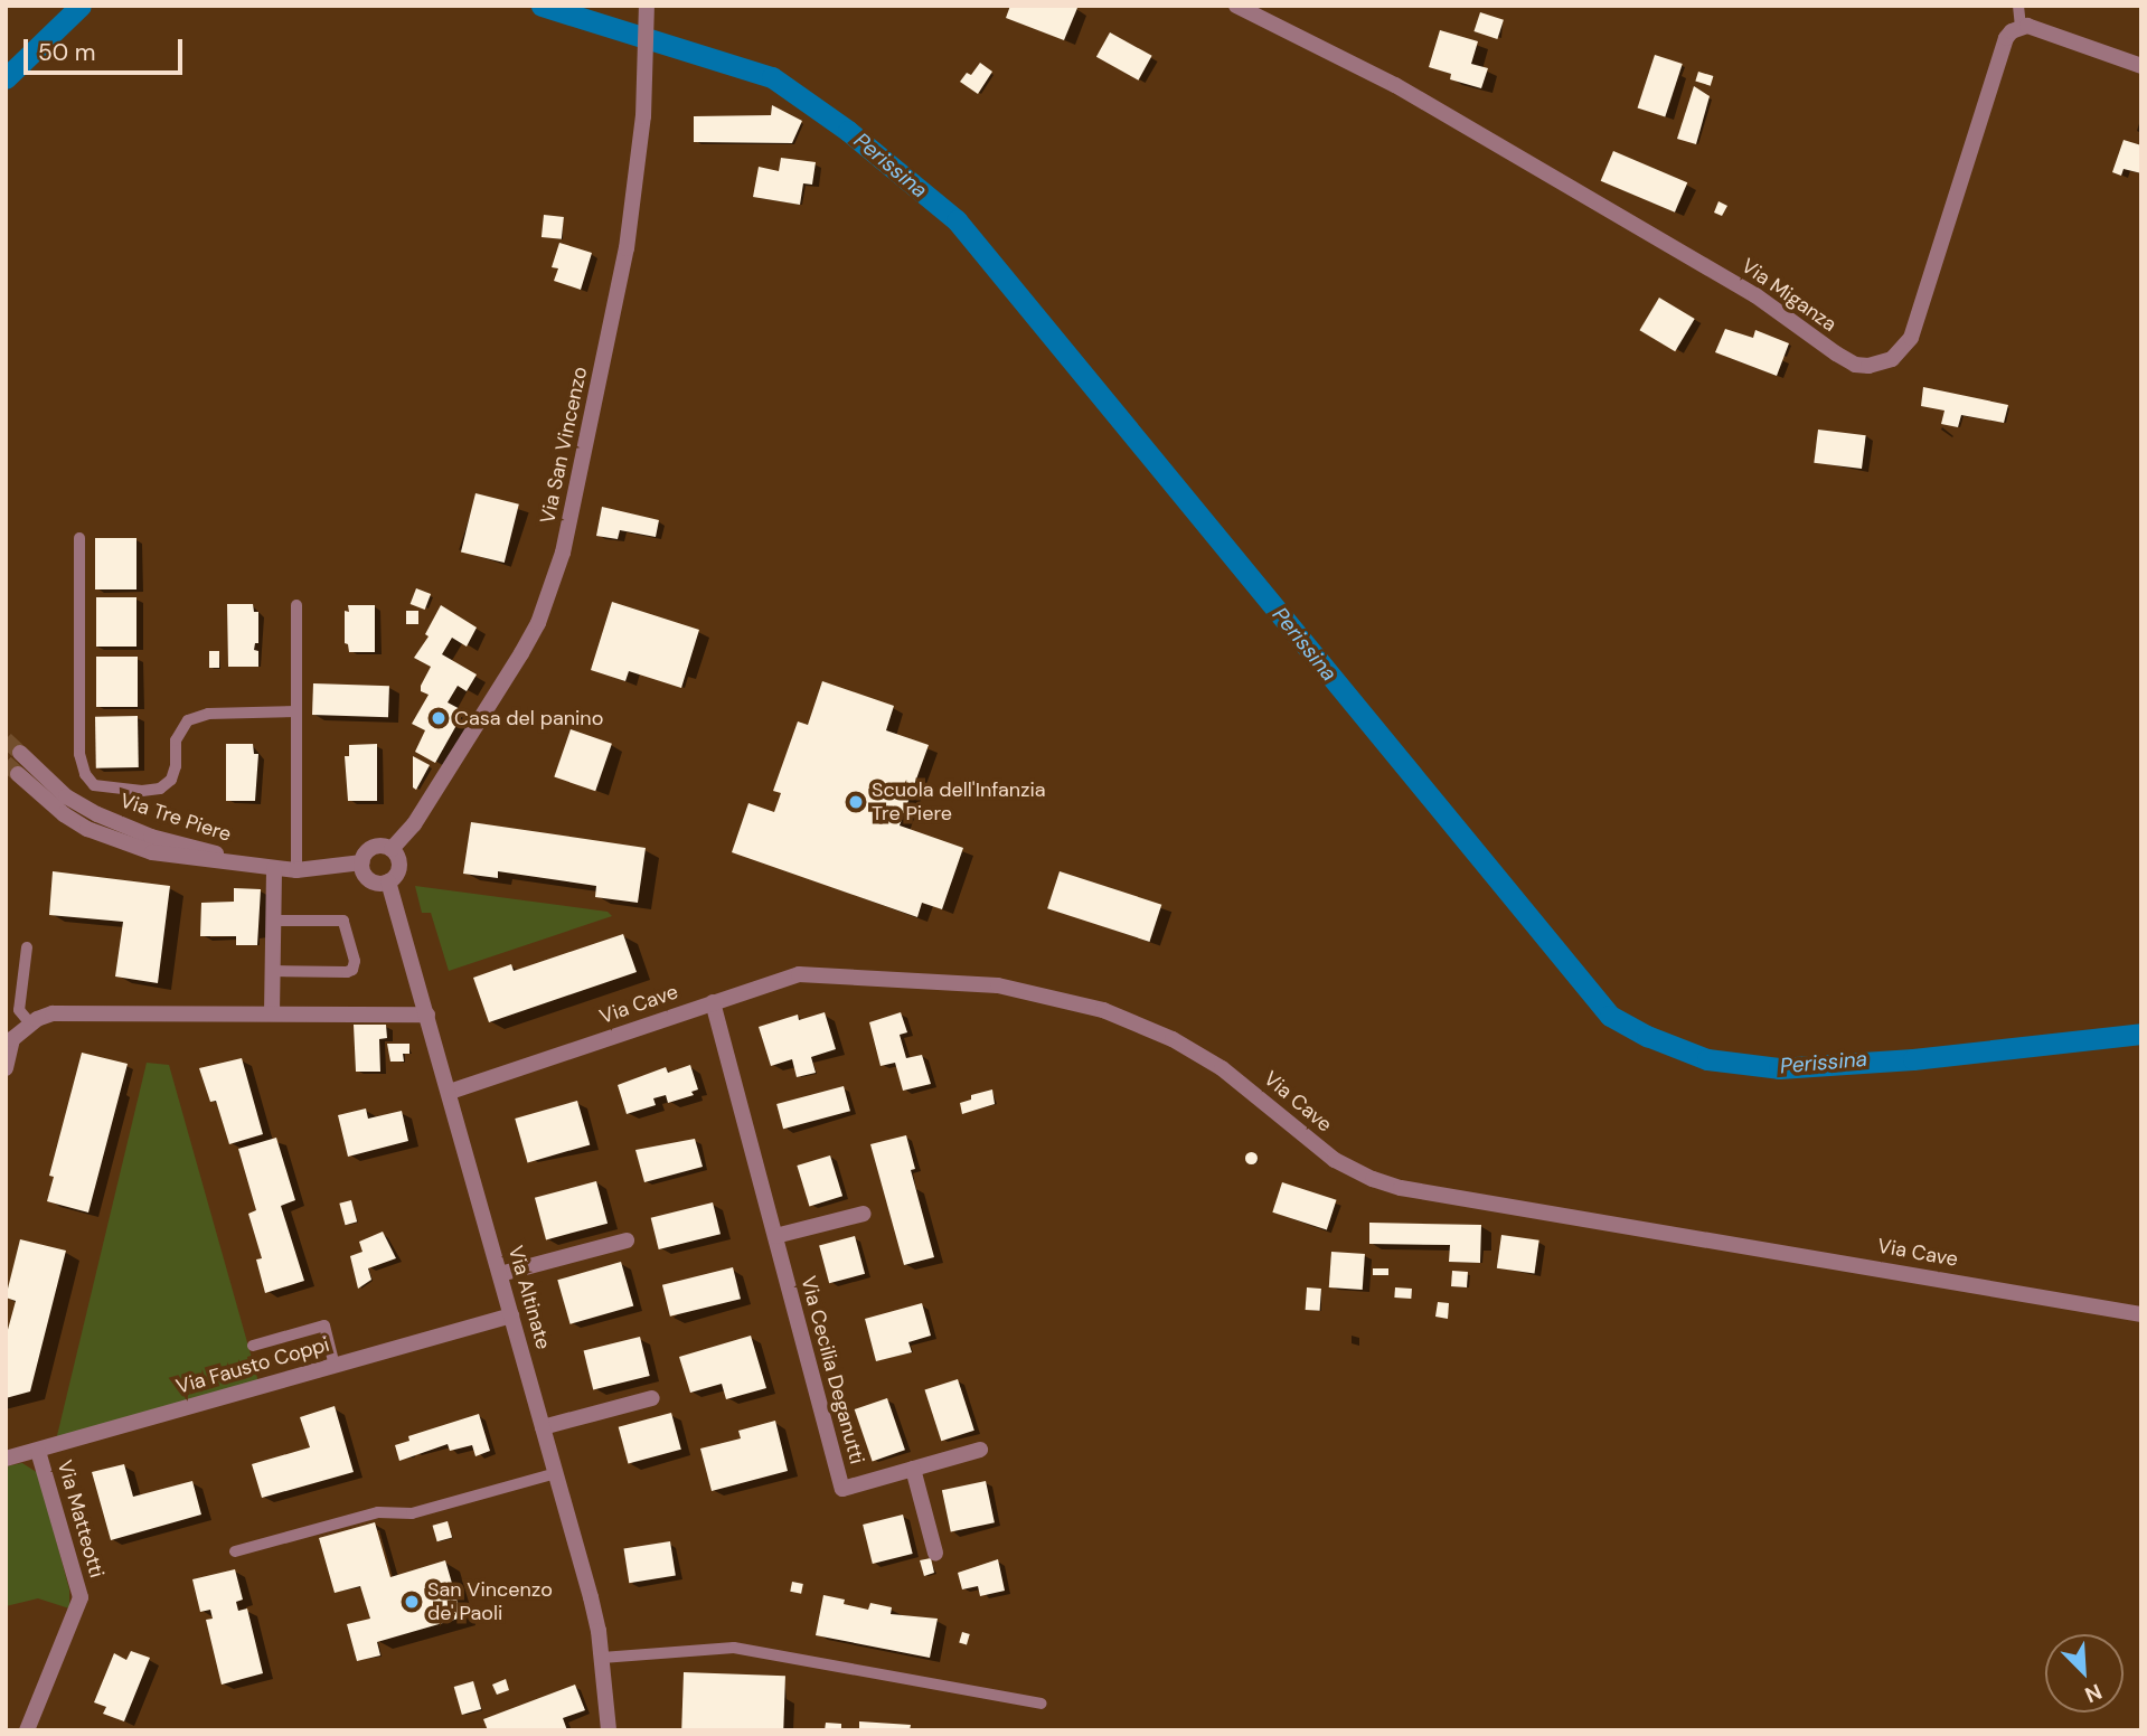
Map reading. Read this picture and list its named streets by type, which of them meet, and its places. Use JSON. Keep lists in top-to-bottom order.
{
  "streets": {
    "street": [
      "Via Miganza",
      "Via San Vincenzo",
      "Via Tre Piere",
      "Via Cave",
      "Via Altinate",
      "Via Fausto Coppi",
      "Via Cecilia Deganutti",
      "Via Matteotti"
    ]
  },
  "crossings": [
    ["Via San Vincenzo", "Via Altinate"],
    ["Via Cave", "Via Altinate"],
    ["Via Cave", "Via Cecilia Deganutti"],
    ["Via Altinate", "Via Fausto Coppi"],
    ["Via Fausto Coppi", "Via Matteotti"]
  ],
  "water": ["Perissina"],
  "places": ["Casa del panino", "Scuola dell'Infanzia Tre Piere", "San Vincenzo de' Paoli"],
  "scale_bar": "50 m",
  "north": "bottom right"
}
